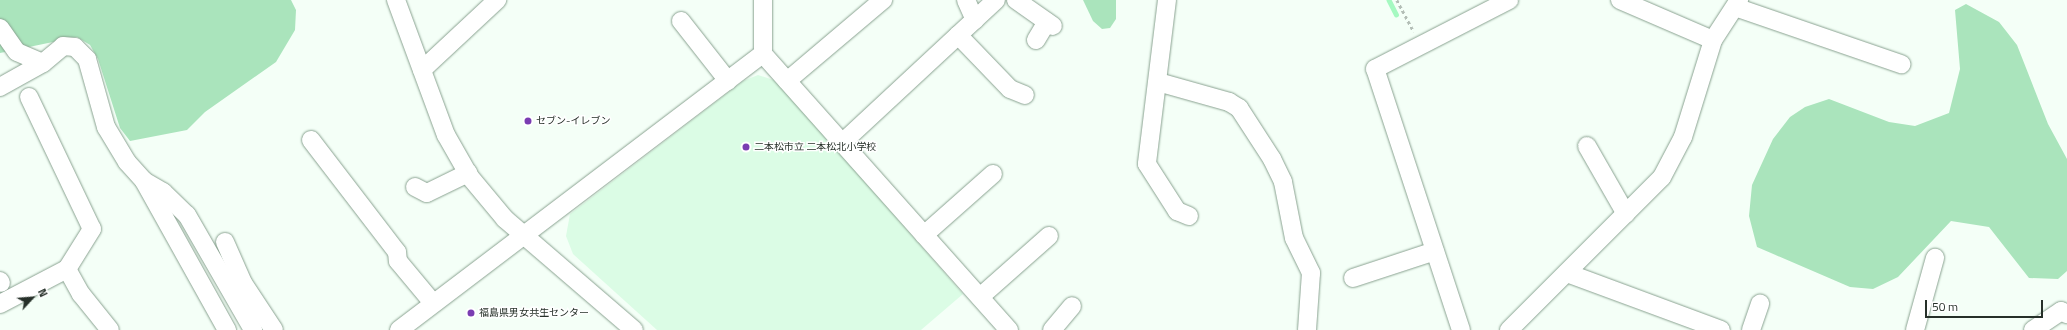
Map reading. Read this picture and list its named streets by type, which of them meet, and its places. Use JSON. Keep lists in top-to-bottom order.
{
  "places": ["セブン-イレブン", "二本松市立 二本松北小学校", "福島県男女共生センター"],
  "scale_bar": "50 m",
  "north": "top right"
}
